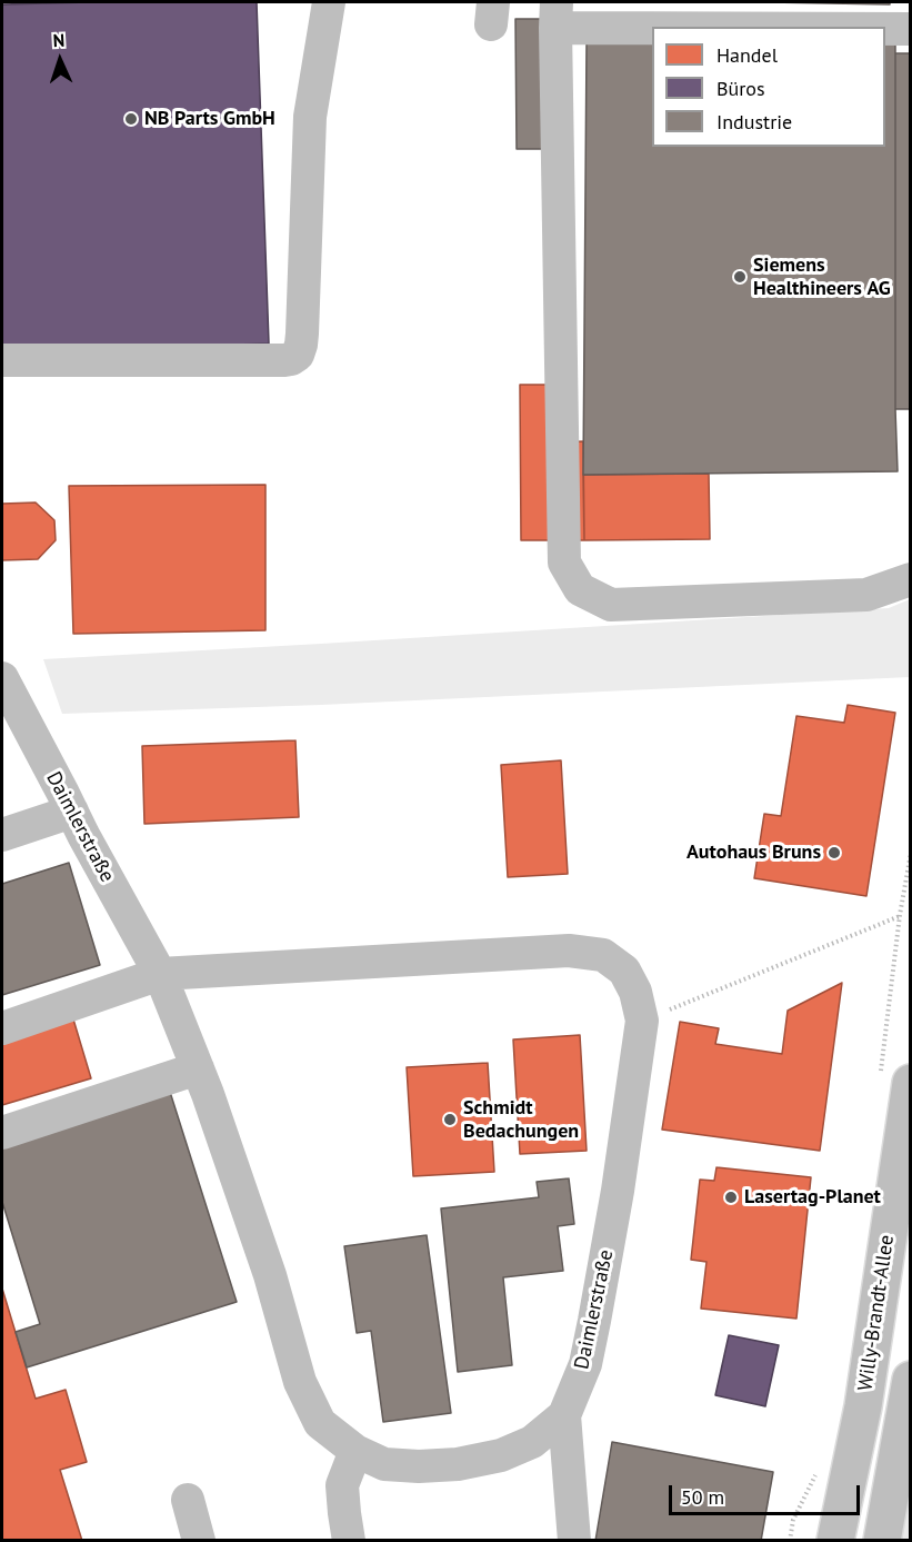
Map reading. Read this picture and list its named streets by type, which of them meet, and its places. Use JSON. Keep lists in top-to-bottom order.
{
  "streets": {
    "main road": ["Willy-Brandt-Allee"],
    "street": ["Daimlerstraße"]
  },
  "places": [
    "NB Parts GmbH",
    "Siemens Healthineers AG",
    "Autohaus Bruns",
    "Schmidt Bedachungen",
    "Lasertag-Planet"
  ],
  "legend": ["Handel", "Büros", "Industrie"],
  "scale_bar": "50 m",
  "north": "top"
}
